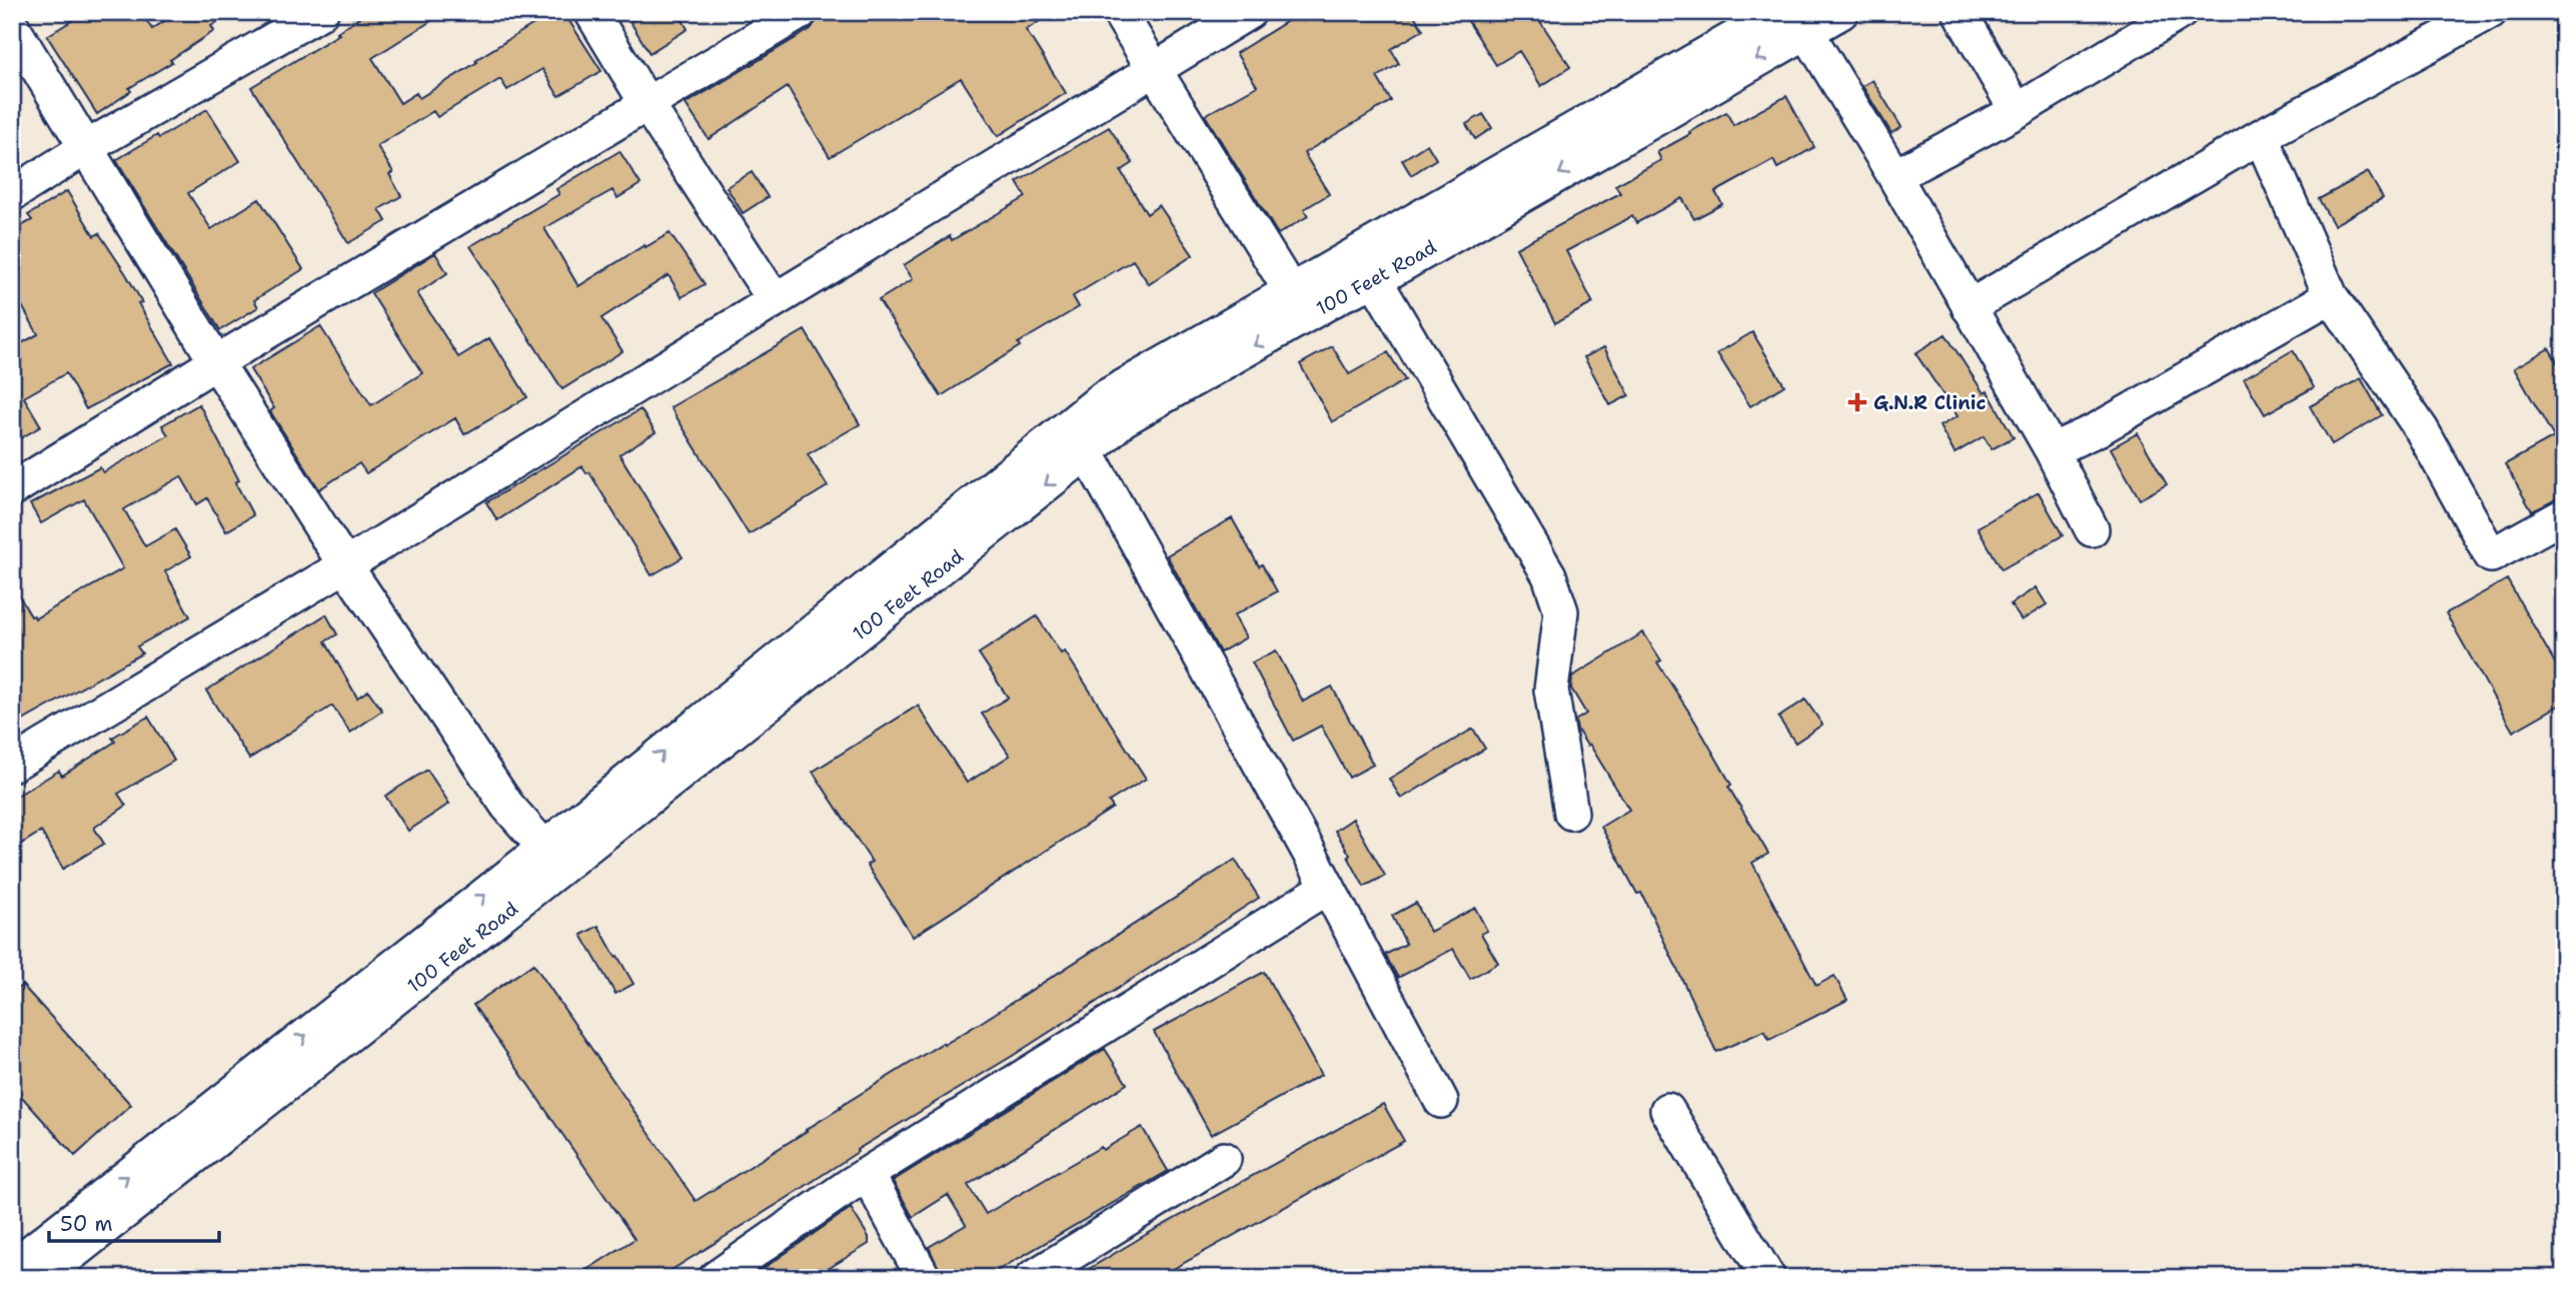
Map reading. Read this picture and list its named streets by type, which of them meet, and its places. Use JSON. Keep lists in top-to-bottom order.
{
  "streets": {
    "street": ["100 Feet Road"]
  },
  "places": {
    "health": ["G.N.R Clinic"]
  },
  "scale_bar": "50 m"
}
